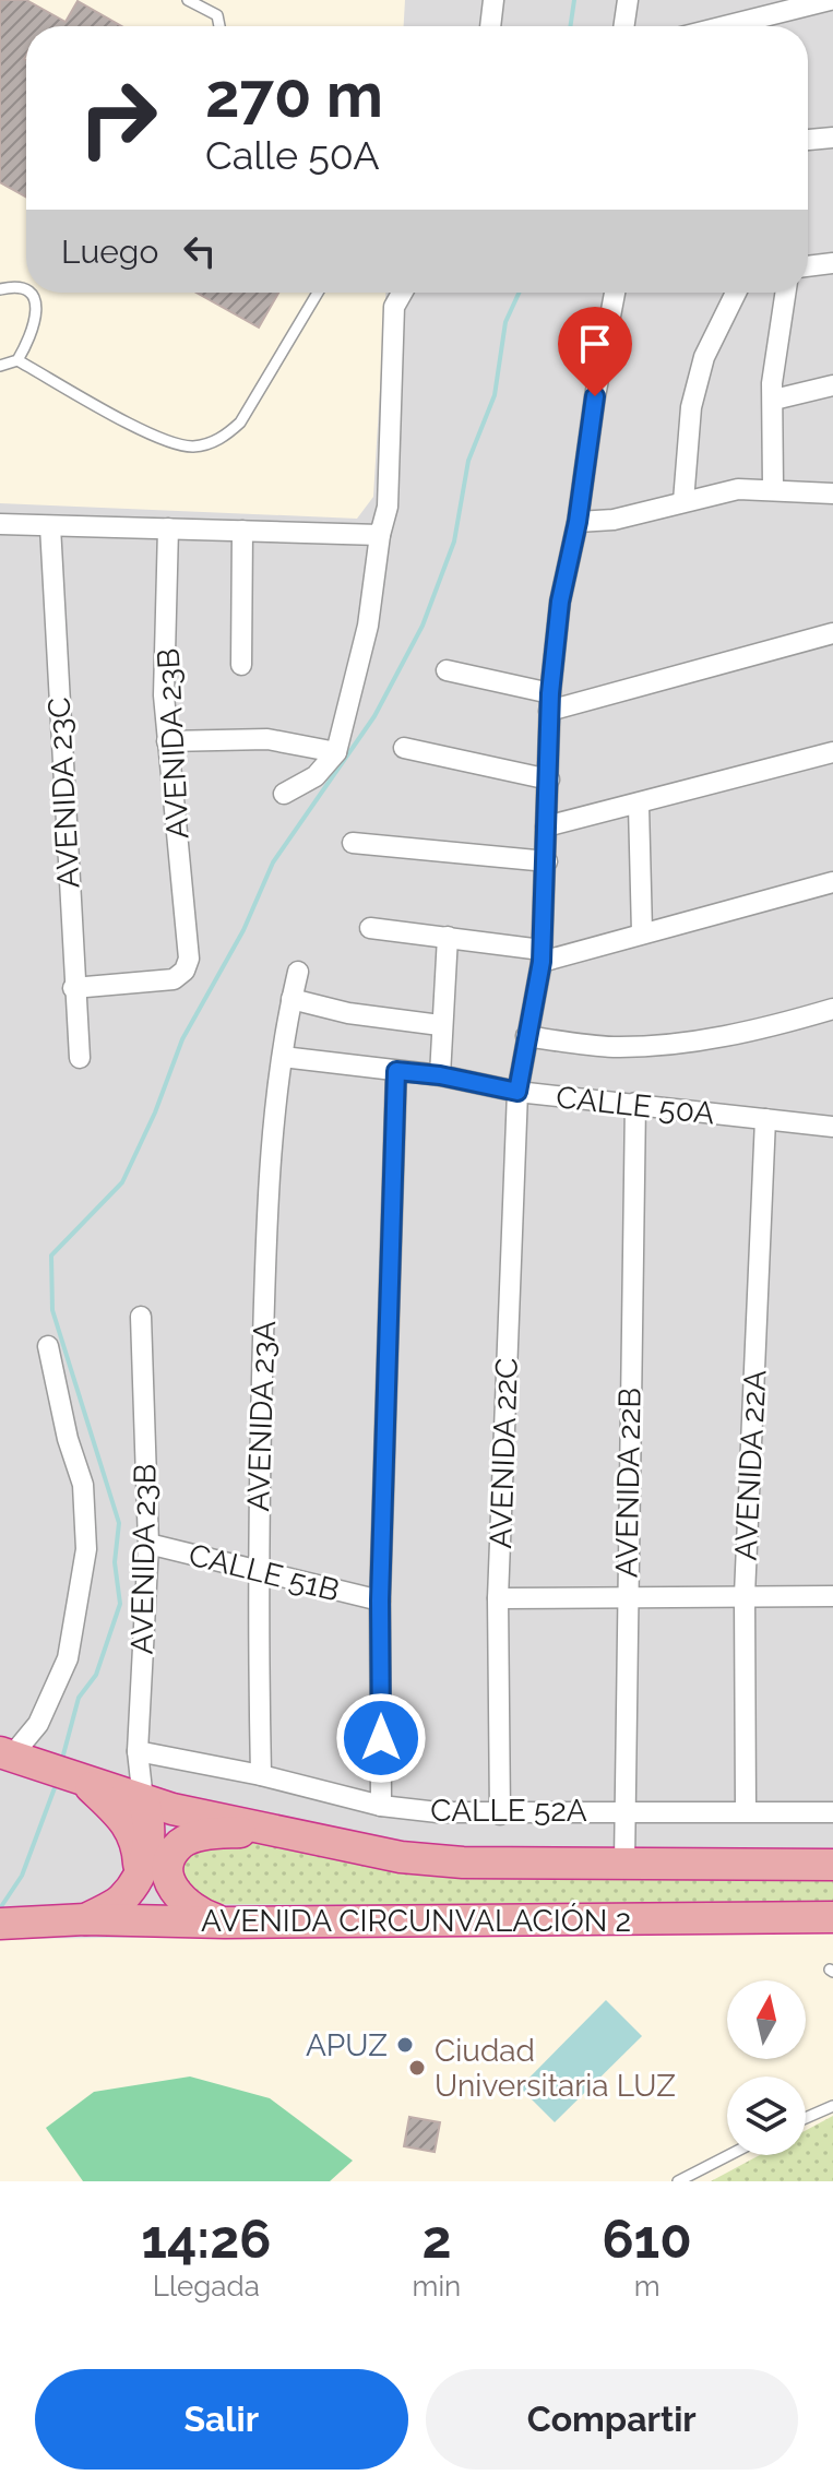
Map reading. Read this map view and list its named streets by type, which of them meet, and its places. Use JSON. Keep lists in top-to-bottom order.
{
  "streets": {
    "highway": ["AVENIDA CIRCUNVALACIÓN 2"],
    "street": [
      "AVENIDA 23B",
      "AVENIDA 23C",
      "CALLE 50A",
      "AVENIDA 23A",
      "AVENIDA 22C",
      "AVENIDA 22A",
      "AVENIDA 22B",
      "CALLE 51B",
      "CALLE 52A"
    ]
  },
  "crossings": [
    ["AVENIDA 23B", "AVENIDA 23C"],
    ["AVENIDA 23B", "CALLE 51B"],
    ["AVENIDA 23B", "CALLE 52A"],
    ["AVENIDA 23B", "AVENIDA CIRCUNVALACIÓN 2"],
    ["CALLE 50A", "AVENIDA 23A"],
    ["CALLE 50A", "AVENIDA 22C"],
    ["CALLE 50A", "AVENIDA 22A"],
    ["CALLE 50A", "AVENIDA 22B"],
    ["AVENIDA 23A", "CALLE 51B"],
    ["AVENIDA 23A", "CALLE 52A"],
    ["AVENIDA 22C", "CALLE 52A"],
    ["AVENIDA 22A", "CALLE 52A"],
    ["AVENIDA 22B", "CALLE 52A"],
    ["AVENIDA 22B", "AVENIDA CIRCUNVALACIÓN 2"]
  ],
  "places": ["APUZ", "Ciudad Universitaria LUZ"],
  "north": "top",
  "page": {
    "turn": ["270 m", "Calle 50A"],
    "then": "Luego",
    "eta": [
      "14:26",
      "Llegada",
      "2",
      "min",
      "610",
      "m"
    ],
    "buttons": ["Salir", "Compartir"]
  }
}
